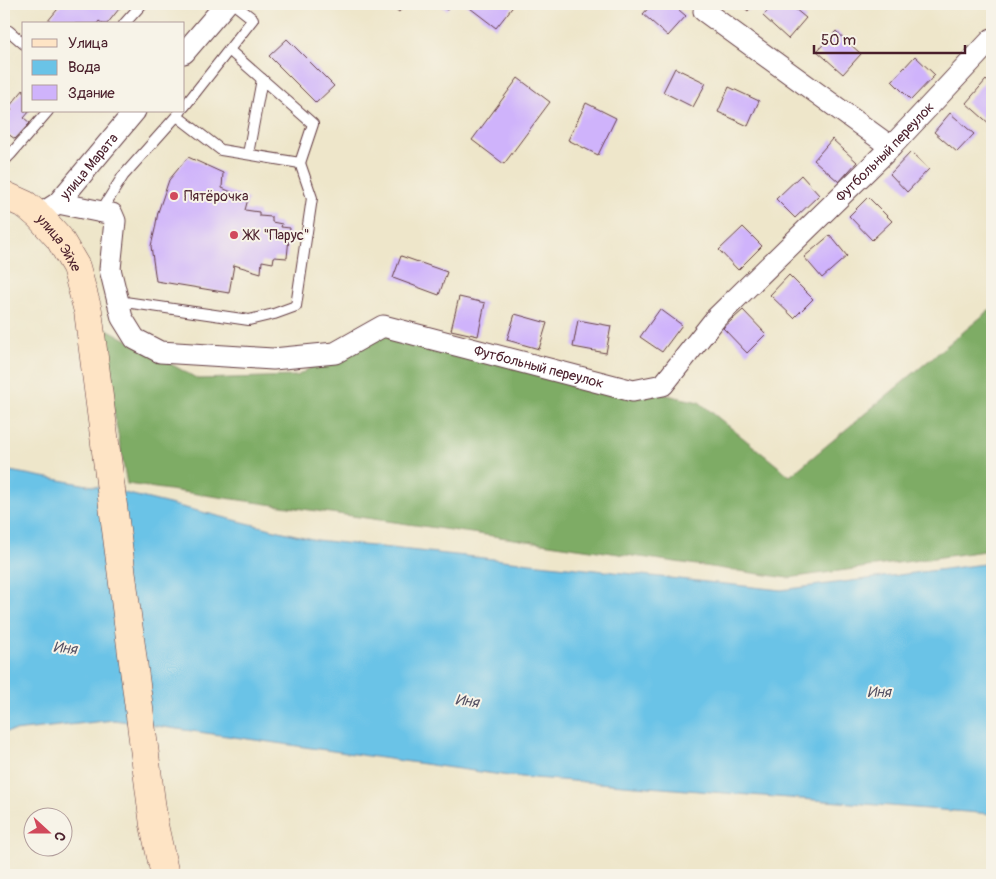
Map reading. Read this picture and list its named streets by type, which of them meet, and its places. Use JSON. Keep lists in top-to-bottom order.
{
  "streets": {
    "main road": ["улица Эйхе"],
    "street": ["Футбольный переулок", "улица Марата"]
  },
  "crossings": [
    ["улица Марата", "улица Эйхе"]
  ],
  "water": ["Иня"],
  "places": ["Пятёрочка", "ЖК \"Парус\""],
  "legend": ["Улица", "Вода", "Здание"],
  "scale_bar": "50 m",
  "north": "right"
}
